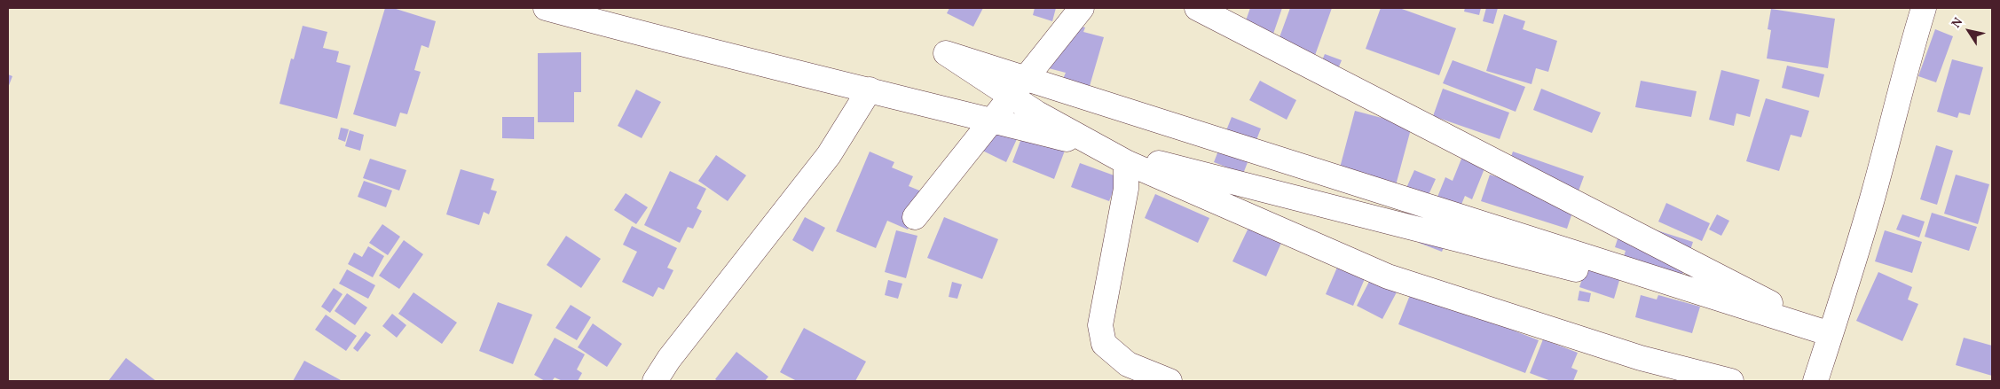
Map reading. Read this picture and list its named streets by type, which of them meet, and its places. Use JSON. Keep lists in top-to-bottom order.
{
  "north": "top left"
}
